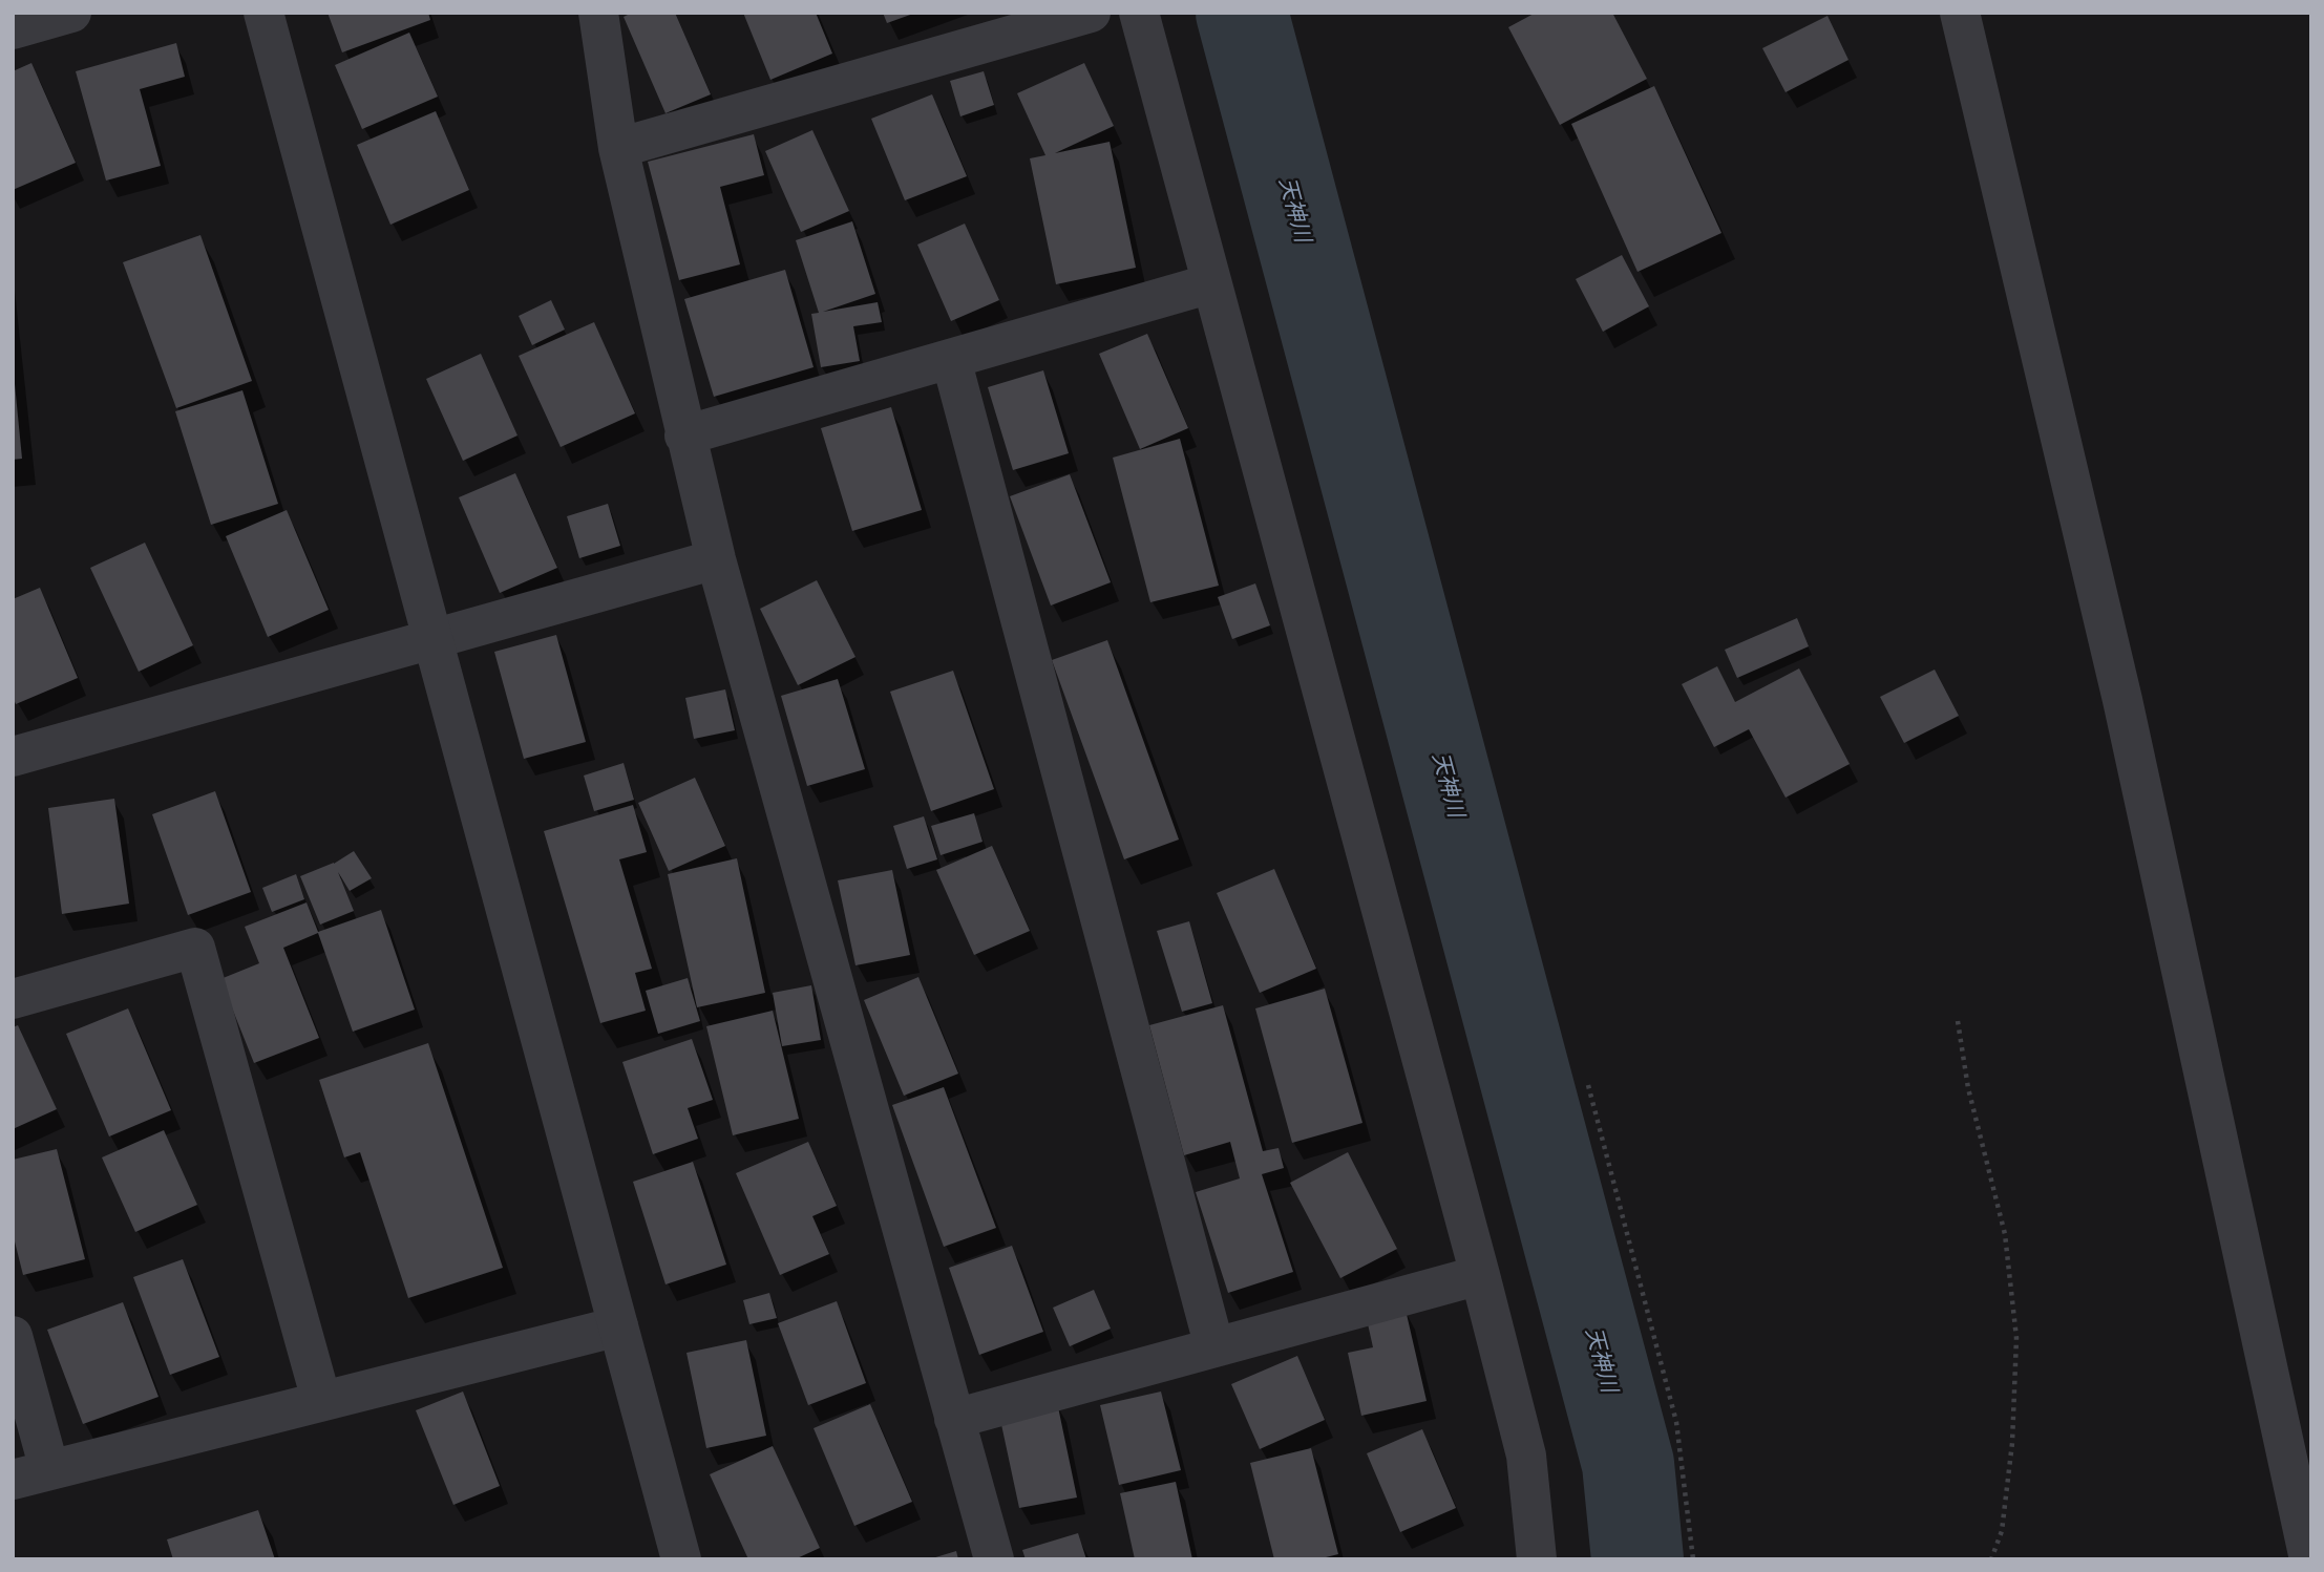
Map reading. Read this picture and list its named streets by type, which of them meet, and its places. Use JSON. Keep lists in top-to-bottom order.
{
  "water": ["天神川"]
}
